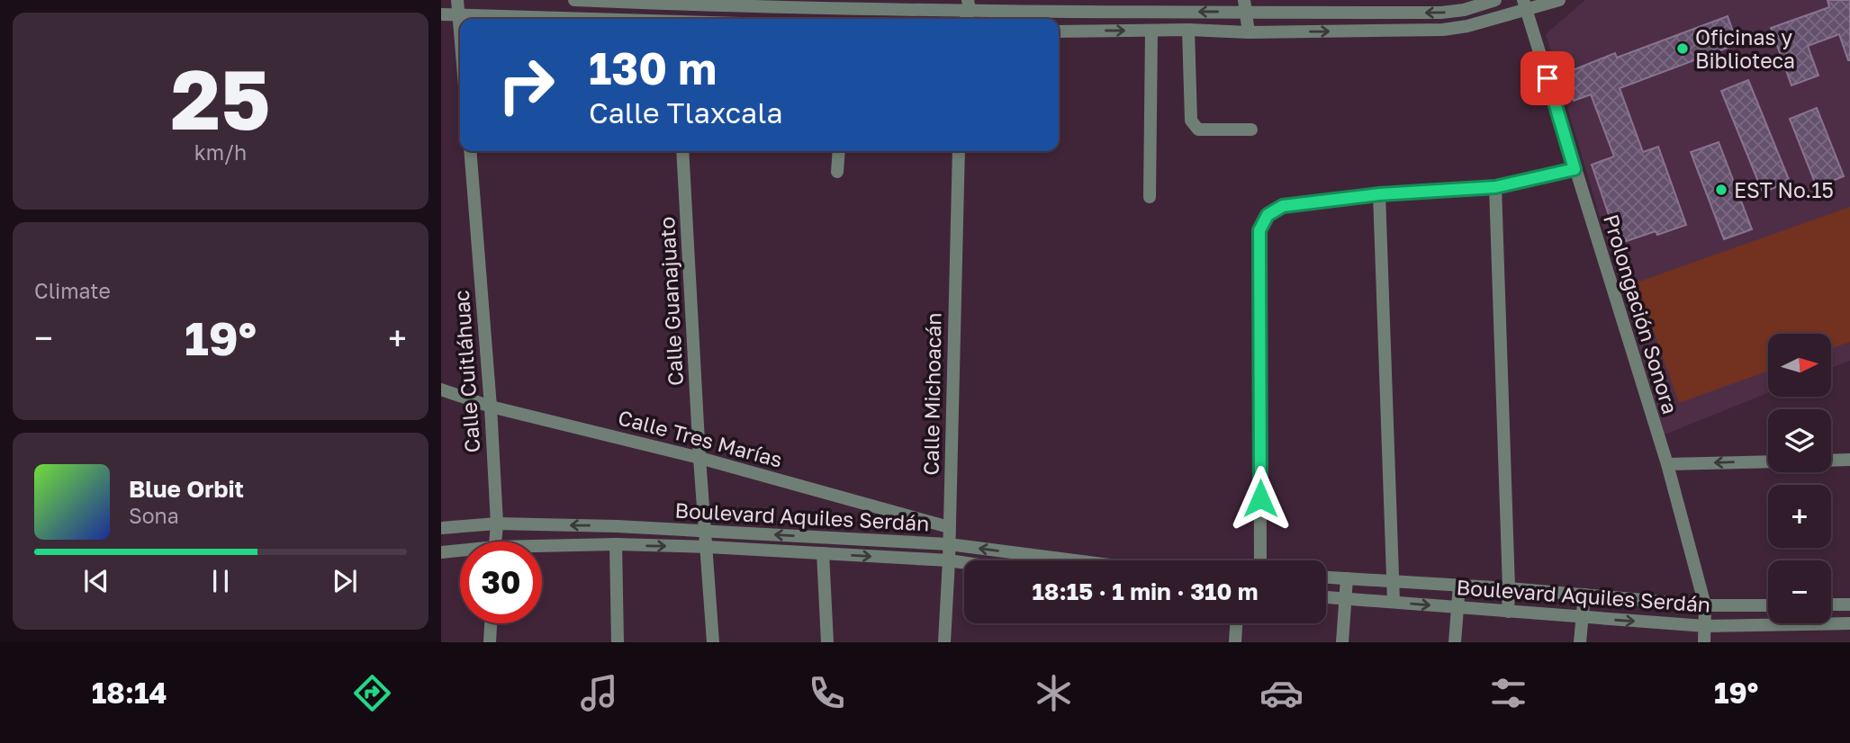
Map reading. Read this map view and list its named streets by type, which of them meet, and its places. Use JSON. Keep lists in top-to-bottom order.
{
  "streets": {
    "street": [
      "Calle Guanajuato",
      "Prolongación Sonora",
      "Calle Cuitláhuac",
      "Calle Michoacán",
      "Calle Tres Marías",
      "Boulevard Aquiles Serdán"
    ]
  },
  "crossings": [
    ["Calle Guanajuato", "Calle Tres Marías"],
    ["Calle Guanajuato", "Boulevard Aquiles Serdán"],
    ["Prolongación Sonora", "Boulevard Aquiles Serdán"],
    ["Calle Cuitláhuac", "Calle Tres Marías"],
    ["Calle Cuitláhuac", "Boulevard Aquiles Serdán"],
    ["Calle Michoacán", "Calle Tres Marías"],
    ["Calle Michoacán", "Boulevard Aquiles Serdán"]
  ],
  "places": ["Oficinas y Biblioteca", "EST No.15"],
  "north": "right",
  "page": {
    "tile": [
      ["25", "km/h"],
      "Climate"
    ],
    "turn": ["130 m", "Calle Tlaxcala"],
    "heat": ["−", "19°", "+"],
    "map_buttons": ["+", "−"],
    "song": ["Blue Orbit", "Sona"],
    "limit": "30",
    "trip": "18:15 · 1 min · 310 m",
    "tabs": ["18:14", "19°"]
  }
}
